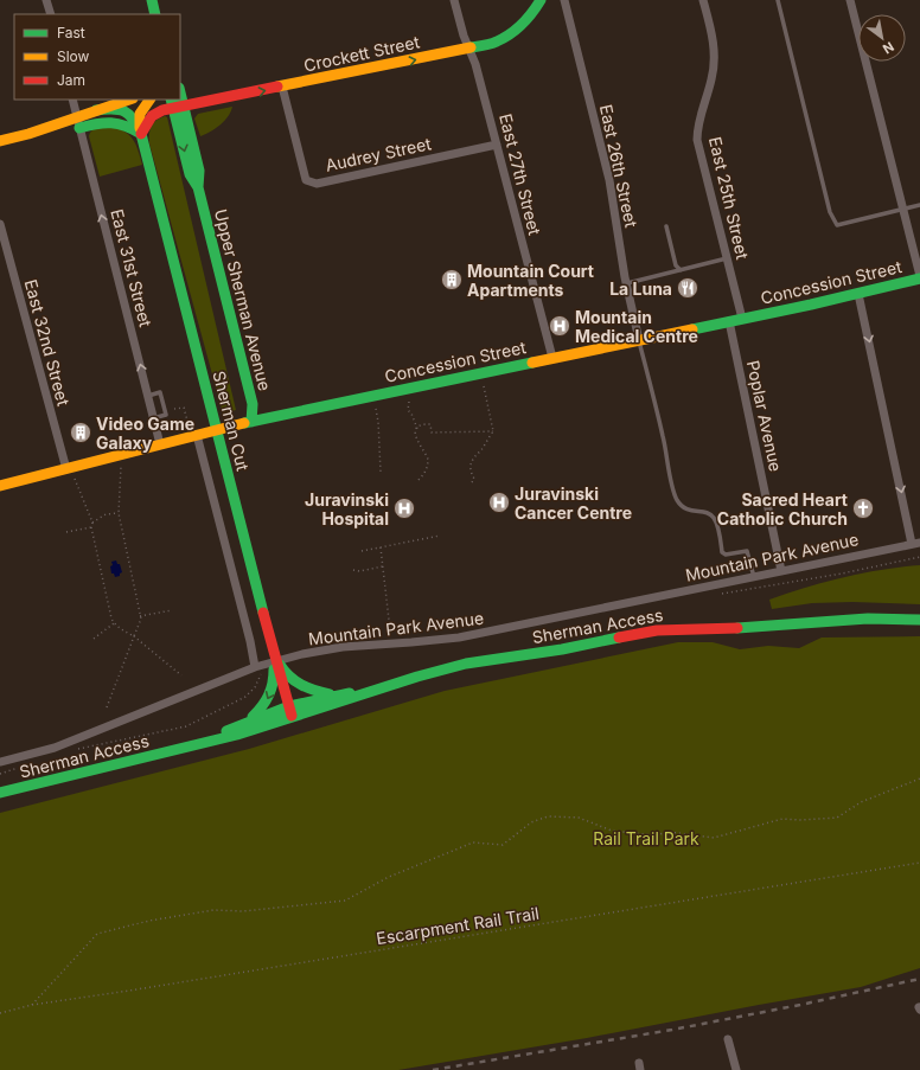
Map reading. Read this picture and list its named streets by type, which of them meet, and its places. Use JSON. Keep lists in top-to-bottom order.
{
  "streets": {
    "main road": [
      "Crockett Street",
      "Concession Street",
      "Upper Sherman Avenue",
      "Sherman Cut",
      "Sherman Access"
    ],
    "street": [
      "Audrey Street",
      "East 26th Street",
      "East 27th Street",
      "East 25th Street",
      "East 31st Street",
      "East 32nd Street",
      "Poplar Avenue",
      "Mountain Park Avenue"
    ],
    "path": ["Escarpment Rail Trail"]
  },
  "crossings": [
    ["Crockett Street", "Audrey Street"],
    ["Crockett Street", "East 27th Street"],
    ["Crockett Street", "Upper Sherman Avenue"],
    ["Crockett Street", "Sherman Cut"],
    ["Audrey Street", "East 27th Street"],
    ["East 26th Street", "Concession Street"],
    ["East 27th Street", "Concession Street"],
    ["East 25th Street", "Concession Street"],
    ["East 31st Street", "Concession Street"],
    ["Concession Street", "Upper Sherman Avenue"],
    ["Concession Street", "East 32nd Street"],
    ["Concession Street", "Poplar Avenue"],
    ["Poplar Avenue", "Mountain Park Avenue"],
    ["Sherman Cut", "Sherman Access"]
  ],
  "one_way": ["Crockett Street", "East 31st Street"],
  "parks": ["Rail Trail Park"],
  "places": {
    "building": ["Mountain Court Apartments", "Video Game Galaxy"],
    "restaurant": ["La Luna"],
    "hospital": ["Mountain Medical Centre", "Juravinski Cancer Centre", "Juravinski Hospital"],
    "church": ["Sacred Heart Catholic Church"]
  },
  "legend": ["Fast", "Slow", "Jam"],
  "north": "bottom right"
}
